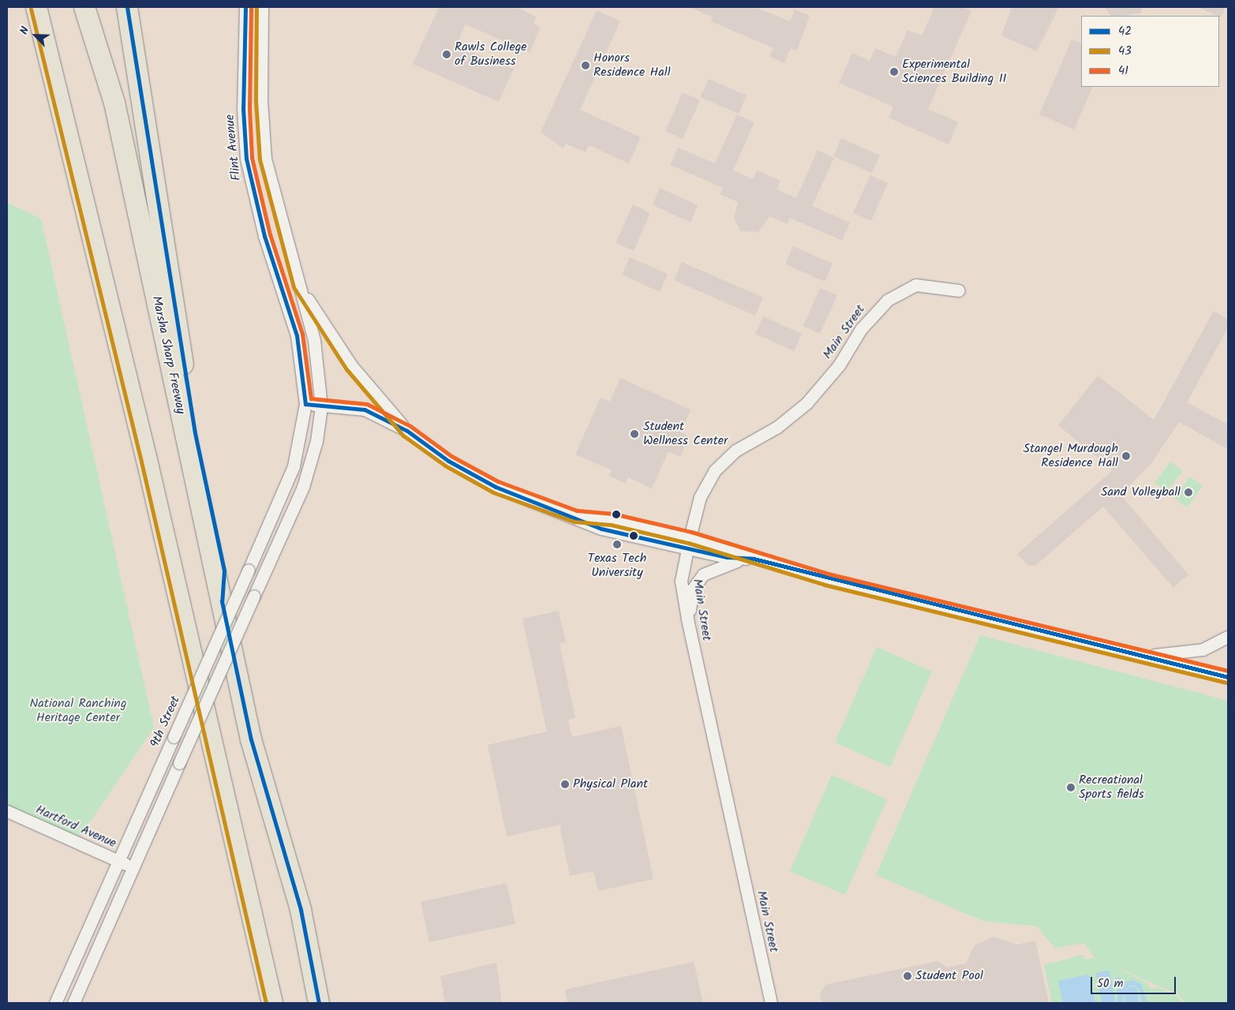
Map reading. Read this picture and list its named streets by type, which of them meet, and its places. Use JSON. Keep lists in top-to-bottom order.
{
  "streets": {
    "highway": ["Marsha Sharp Freeway"],
    "street": [
      "Flint Avenue",
      "Main Street",
      "9th Street",
      "Hartford Avenue"
    ]
  },
  "crossings": [
    ["Flint Avenue", "9th Street"],
    ["9th Street", "Hartford Avenue"]
  ],
  "parks": ["National Ranching Heritage Center"],
  "places": [
    "Rawls College of Business",
    "Honors Residence Hall",
    "Experimental Sciences Building II",
    "Student Wellness Center",
    "Stangel Murdough Residence Hall",
    "Sand Volleyball",
    "Texas Tech University",
    "Physical Plant",
    "Recreational Sports fields",
    "Student Pool"
  ],
  "lines": ["transit line 42", "transit line 43", "transit line 41"],
  "legend": ["42", "43", "41"],
  "scale_bar": "50 m",
  "north": "top left"
}
